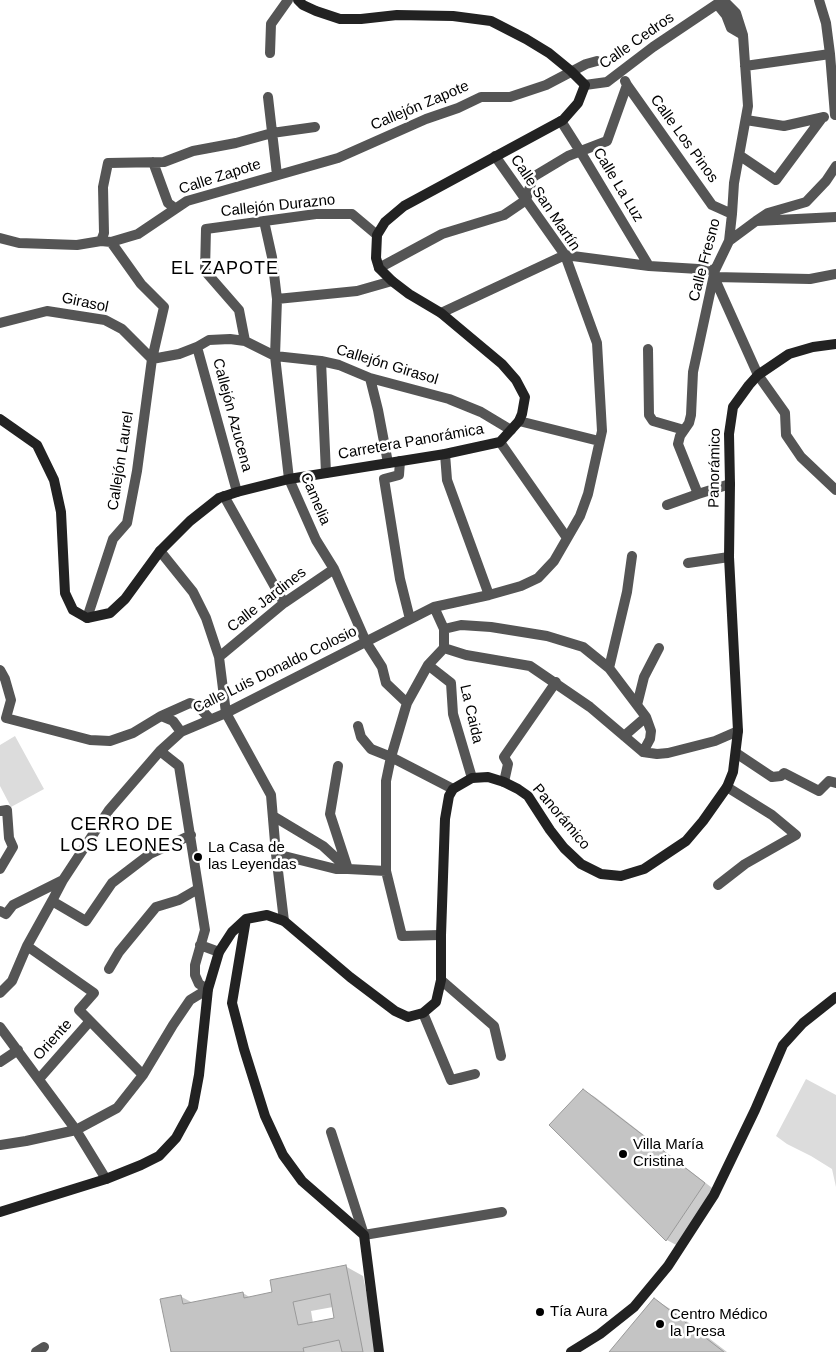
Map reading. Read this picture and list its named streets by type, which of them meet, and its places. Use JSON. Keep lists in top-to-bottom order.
{
  "streets": {
    "street": [
      "Calle Cedros",
      "Callejón Zapote",
      "Calle Los Pinos",
      "Calle Zapote",
      "Calle La Luz",
      "Calle San Martín",
      "Callejón Durazno",
      "Calle Fresno",
      "Girasol",
      "Callejón Girasol",
      "Callejón Azucena",
      "Carretera Panorámica",
      "Callejón Laurel",
      "Panorámico",
      "Camelia",
      "Calle Jardines",
      "Calle Luis Donaldo Colosio",
      "La Caida",
      "Oriente"
    ]
  },
  "crossings": [
    ["Calle Cedros", "Calle Los Pinos"],
    ["Calle Cedros", "Calle Fresno"],
    ["Callejón Zapote", "Calle Zapote"],
    ["Calle Los Pinos", "Calle Fresno"],
    ["Calle San Martín", "Calle Luis Donaldo Colosio"],
    ["Callejón Durazno", "Callejón Girasol"],
    ["Callejón Durazno", "Camelia"],
    ["Girasol", "Callejón Girasol"],
    ["Girasol", "Callejón Laurel"],
    ["Callejón Girasol", "Callejón Azucena"],
    ["Callejón Girasol", "Carretera Panorámica"],
    ["Callejón Girasol", "Callejón Laurel"],
    ["Callejón Girasol", "Camelia"],
    ["Callejón Azucena", "Carretera Panorámica"],
    ["Carretera Panorámica", "Callejón Laurel"],
    ["Carretera Panorámica", "Camelia"],
    ["Panorámico", "La Caida"],
    ["Camelia", "Calle Jardines"],
    ["Camelia", "Calle Luis Donaldo Colosio"]
  ],
  "districts": ["EL ZAPOTE", "CERRO DE LOS LEONES"],
  "places": [
    "La Casa de las Leyendas",
    "Villa María Cristina",
    "Tía Aura",
    "Centro Médico la Presa"
  ]
}
